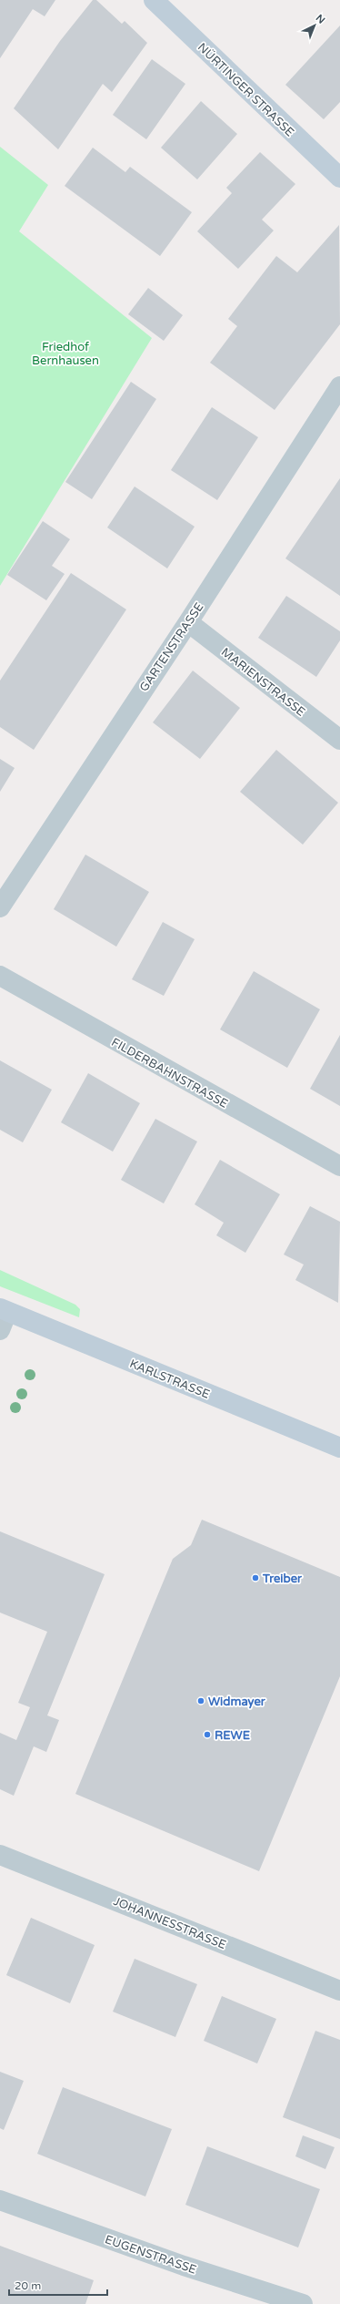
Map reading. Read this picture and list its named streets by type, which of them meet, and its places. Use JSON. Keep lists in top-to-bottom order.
{
  "streets": {
    "main road": ["NÜRTINGER STRASSE", "KARLSTRASSE"],
    "street": [
      "GARTENSTRASSE",
      "MARIENSTRASSE",
      "FILDERBAHNSTRASSE",
      "JOHANNESSTRASSE",
      "EUGENSTRASSE"
    ]
  },
  "crossings": [
    ["GARTENSTRASSE", "MARIENSTRASSE"]
  ],
  "parks": ["Friedhof Bernhausen"],
  "places": ["Treiber", "Widmayer", "REWE"],
  "scale_bar": "20 m",
  "north": "top right"
}
